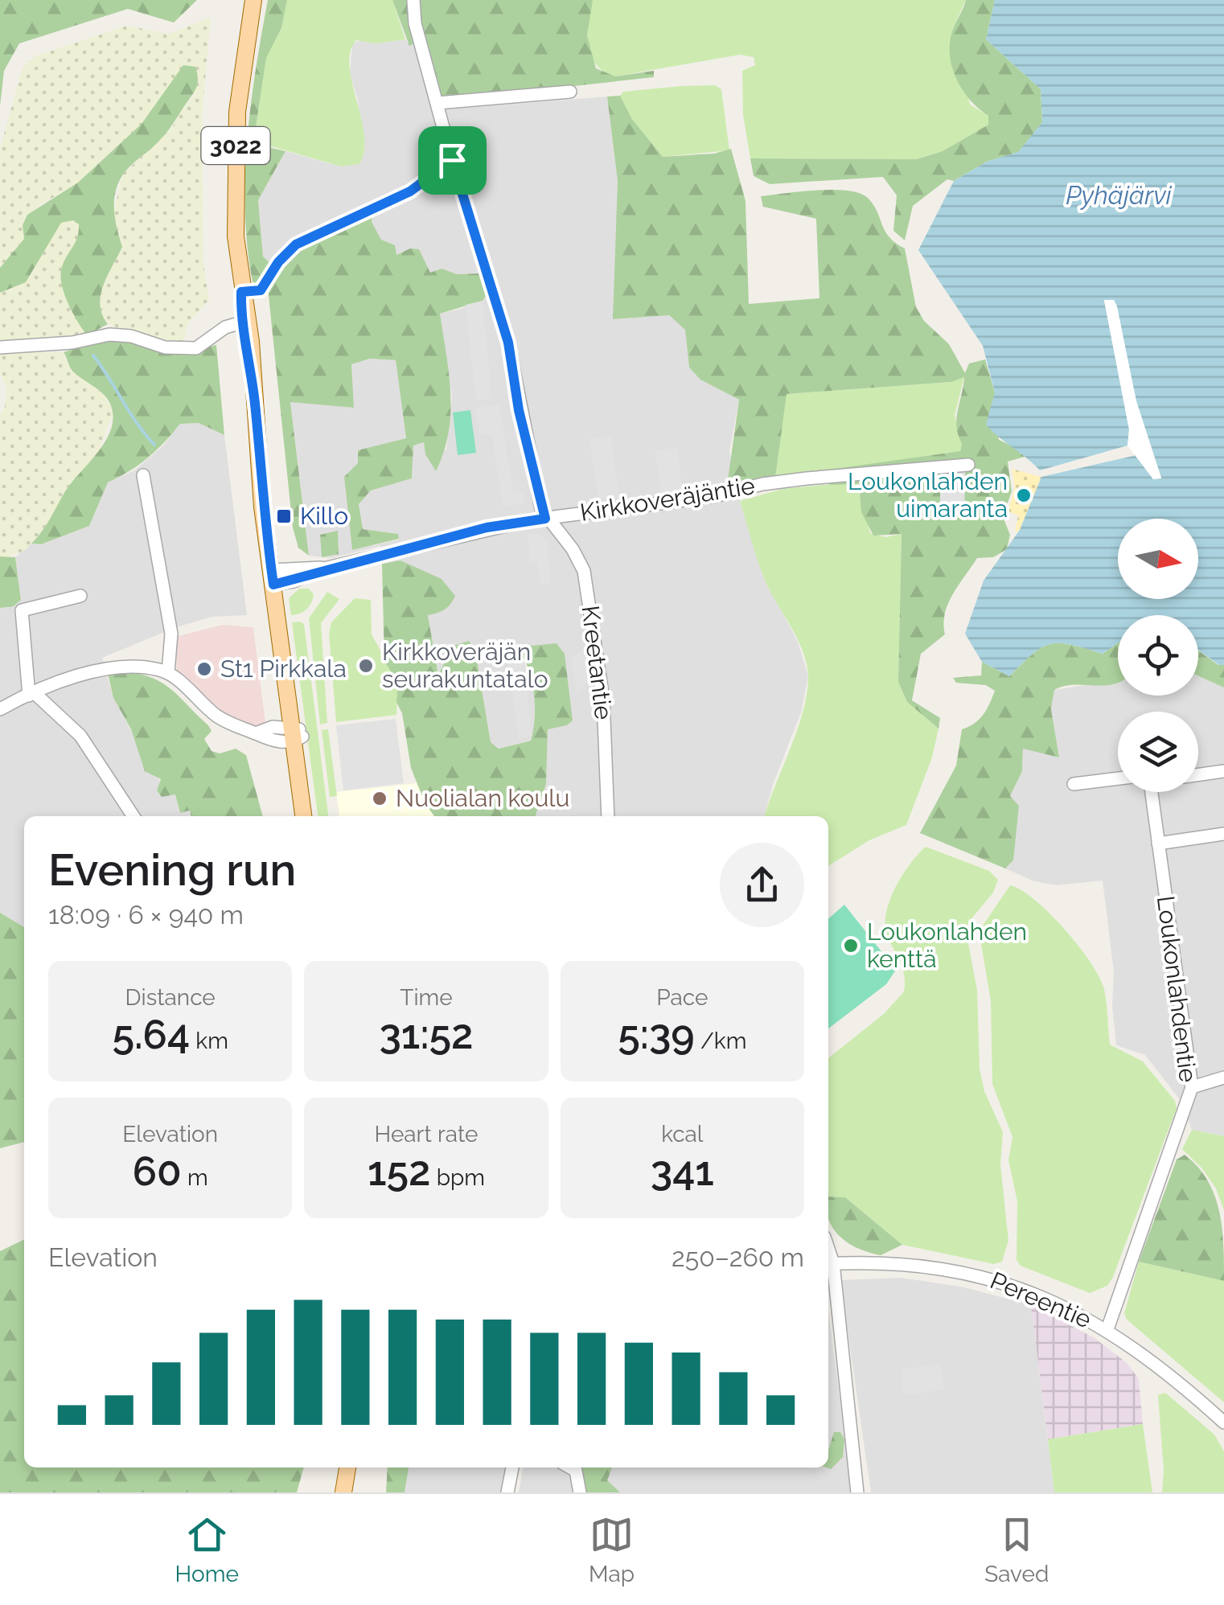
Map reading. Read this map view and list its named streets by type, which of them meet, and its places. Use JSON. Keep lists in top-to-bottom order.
{
  "streets": {
    "main road": ["3022"],
    "street": [
      "Kirkkoveräjäntie",
      "Kreetantie",
      "Loukonlahdentie",
      "Pereentie"
    ]
  },
  "crossings": [
    ["3022", "Kirkkoveräjäntie"],
    ["Kirkkoveräjäntie", "Kreetantie"],
    ["Loukonlahdentie", "Pereentie"]
  ],
  "water": ["Pyhäjärvi"],
  "places": {
    "other": [
      "Loukonlahden uimaranta",
      "Kirkkoveräjän seurakuntatalo",
      "St1 Pirkkala",
      "Nuolialan koulu",
      "Loukonlahden kenttä"
    ],
    "transit": ["Killo"]
  },
  "north": "right",
  "page": {
    "heading": ["Evening run", "18:09 · 6 × 940 m"],
    "stats": [
      ["Distance", "5.64 km"],
      ["Time", "31:52"],
      ["Pace", "5:39 /km"],
      ["Elevation", "60 m"],
      ["Heart rate", "152 bpm"],
      ["kcal", "341"]
    ],
    "chart": ["Elevation", "250–260 m"],
    "tabs": ["Home", "Map", "Saved"]
  }
}
